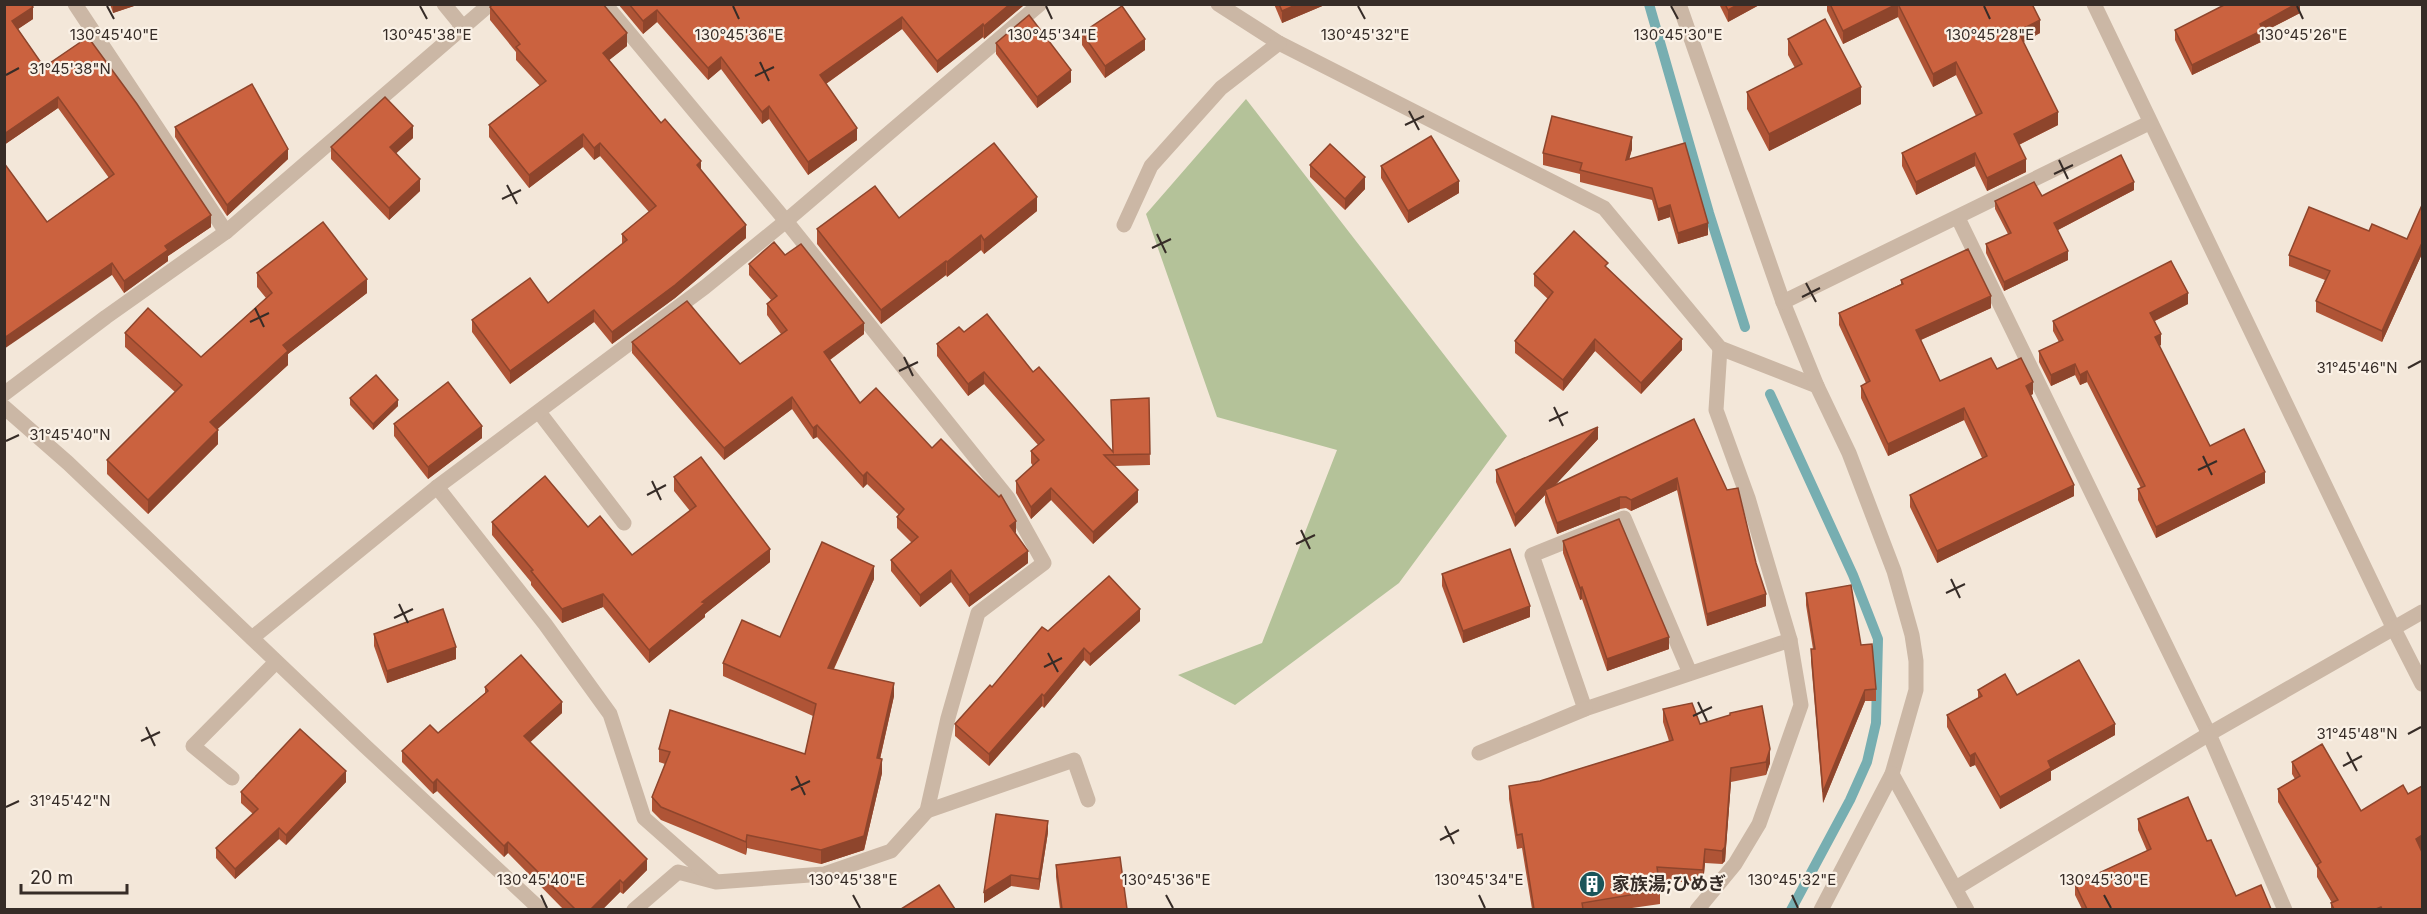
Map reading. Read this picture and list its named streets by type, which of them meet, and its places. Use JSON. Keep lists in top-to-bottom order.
{
  "places": {
    "building": ["家族湯;ひめぎ"]
  },
  "scale_bar": "20 m",
  "coordinates": [
    "130°45'40\"E",
    "130°45'28\"E",
    "130°45'26\"E",
    "130°45'38\"E",
    "130°45'36\"E",
    "130°45'34\"E",
    "130°45'32\"E",
    "130°45'30\"E",
    "31°45'38\"N",
    "31°45'46\"N",
    "31°45'40\"N",
    "31°45'48\"N",
    "31°45'42\"N"
  ]
}
